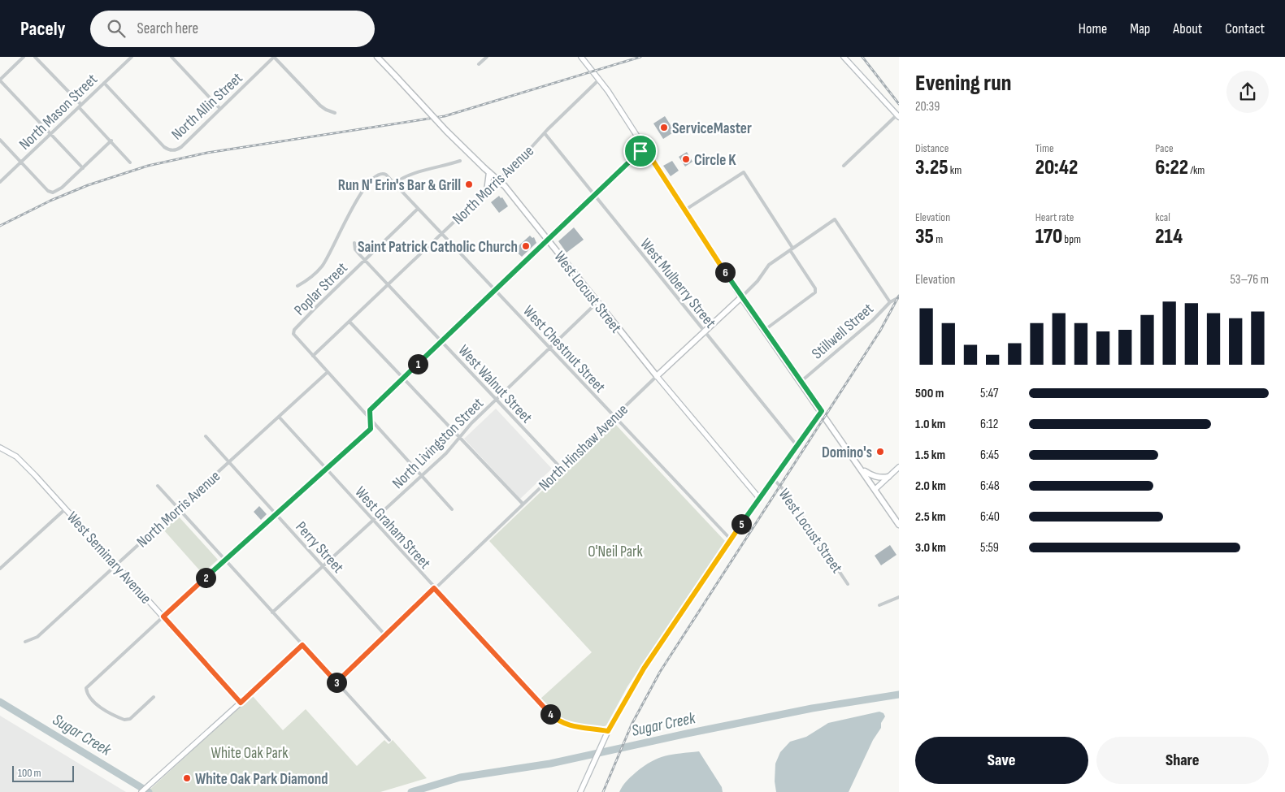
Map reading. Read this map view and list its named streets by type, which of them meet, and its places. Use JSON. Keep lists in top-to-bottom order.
{
  "streets": {
    "main road": ["West Locust Street", "North Hinshaw Avenue"],
    "street": [
      "North Allin Street",
      "North Mason Street",
      "North Morris Avenue",
      "West Mulberry Street",
      "Poplar Street",
      "Stillwell Street",
      "West Chestnut Street",
      "West Walnut Street",
      "North Livingston Street",
      "West Graham Street",
      "Perry Street",
      "West Seminary Avenue"
    ]
  },
  "crossings": [
    ["North Allin Street", "North Mason Street"],
    ["North Morris Avenue", "West Mulberry Street"],
    ["North Morris Avenue", "Poplar Street"],
    ["North Morris Avenue", "West Locust Street"],
    ["North Morris Avenue", "West Chestnut Street"],
    ["North Morris Avenue", "West Walnut Street"],
    ["North Morris Avenue", "West Graham Street"],
    ["North Morris Avenue", "Perry Street"],
    ["North Morris Avenue", "West Seminary Avenue"],
    ["West Mulberry Street", "North Hinshaw Avenue"],
    ["Poplar Street", "West Chestnut Street"],
    ["Poplar Street", "West Walnut Street"],
    ["West Locust Street", "North Livingston Street"],
    ["West Locust Street", "North Hinshaw Avenue"],
    ["Stillwell Street", "North Hinshaw Avenue"],
    ["West Chestnut Street", "North Livingston Street"],
    ["West Chestnut Street", "North Hinshaw Avenue"],
    ["West Walnut Street", "North Livingston Street"],
    ["West Walnut Street", "North Hinshaw Avenue"],
    ["North Livingston Street", "West Graham Street"],
    ["North Livingston Street", "Perry Street"],
    ["North Hinshaw Avenue", "West Graham Street"],
    ["North Hinshaw Avenue", "Perry Street"]
  ],
  "water": ["Sugar Creek"],
  "parks": ["O'Neil Park", "White Oak Park"],
  "places": [
    "ServiceMaster",
    "Circle K",
    "Run N' Erin's Bar & Grill",
    "Saint Patrick Catholic Church",
    "Domino's",
    "White Oak Park Diamond"
  ],
  "scale_bar": "100 m",
  "page": {
    "header": "Pacely",
    "search": "Search here",
    "nav": [
      "Home",
      "Map",
      "About",
      "Contact"
    ],
    "heading": ["Evening run", "20:39"],
    "stats": [
      ["Distance", "3.25 km"],
      ["Time", "20:42"],
      ["Pace", "6:22 /km"],
      ["Elevation", "35 m"],
      ["Heart rate", "170 bpm"],
      ["kcal", "214"]
    ],
    "pins": [
      "6",
      "1",
      "5",
      "2",
      "3",
      "4"
    ],
    "chart": ["Elevation", "53–76 m"],
    "list": [
      {
        "name": "500 m",
        "note": "5:47"
      },
      {
        "name": "1.0 km",
        "note": "6:12"
      },
      {
        "name": "1.5 km",
        "note": "6:45"
      },
      {
        "name": "2.0 km",
        "note": "6:48"
      },
      {
        "name": "2.5 km",
        "note": "6:40"
      },
      {
        "name": "3.0 km",
        "note": "5:59"
      }
    ],
    "buttons": ["Save", "Share"],
    "scale": "100 m"
  }
}
